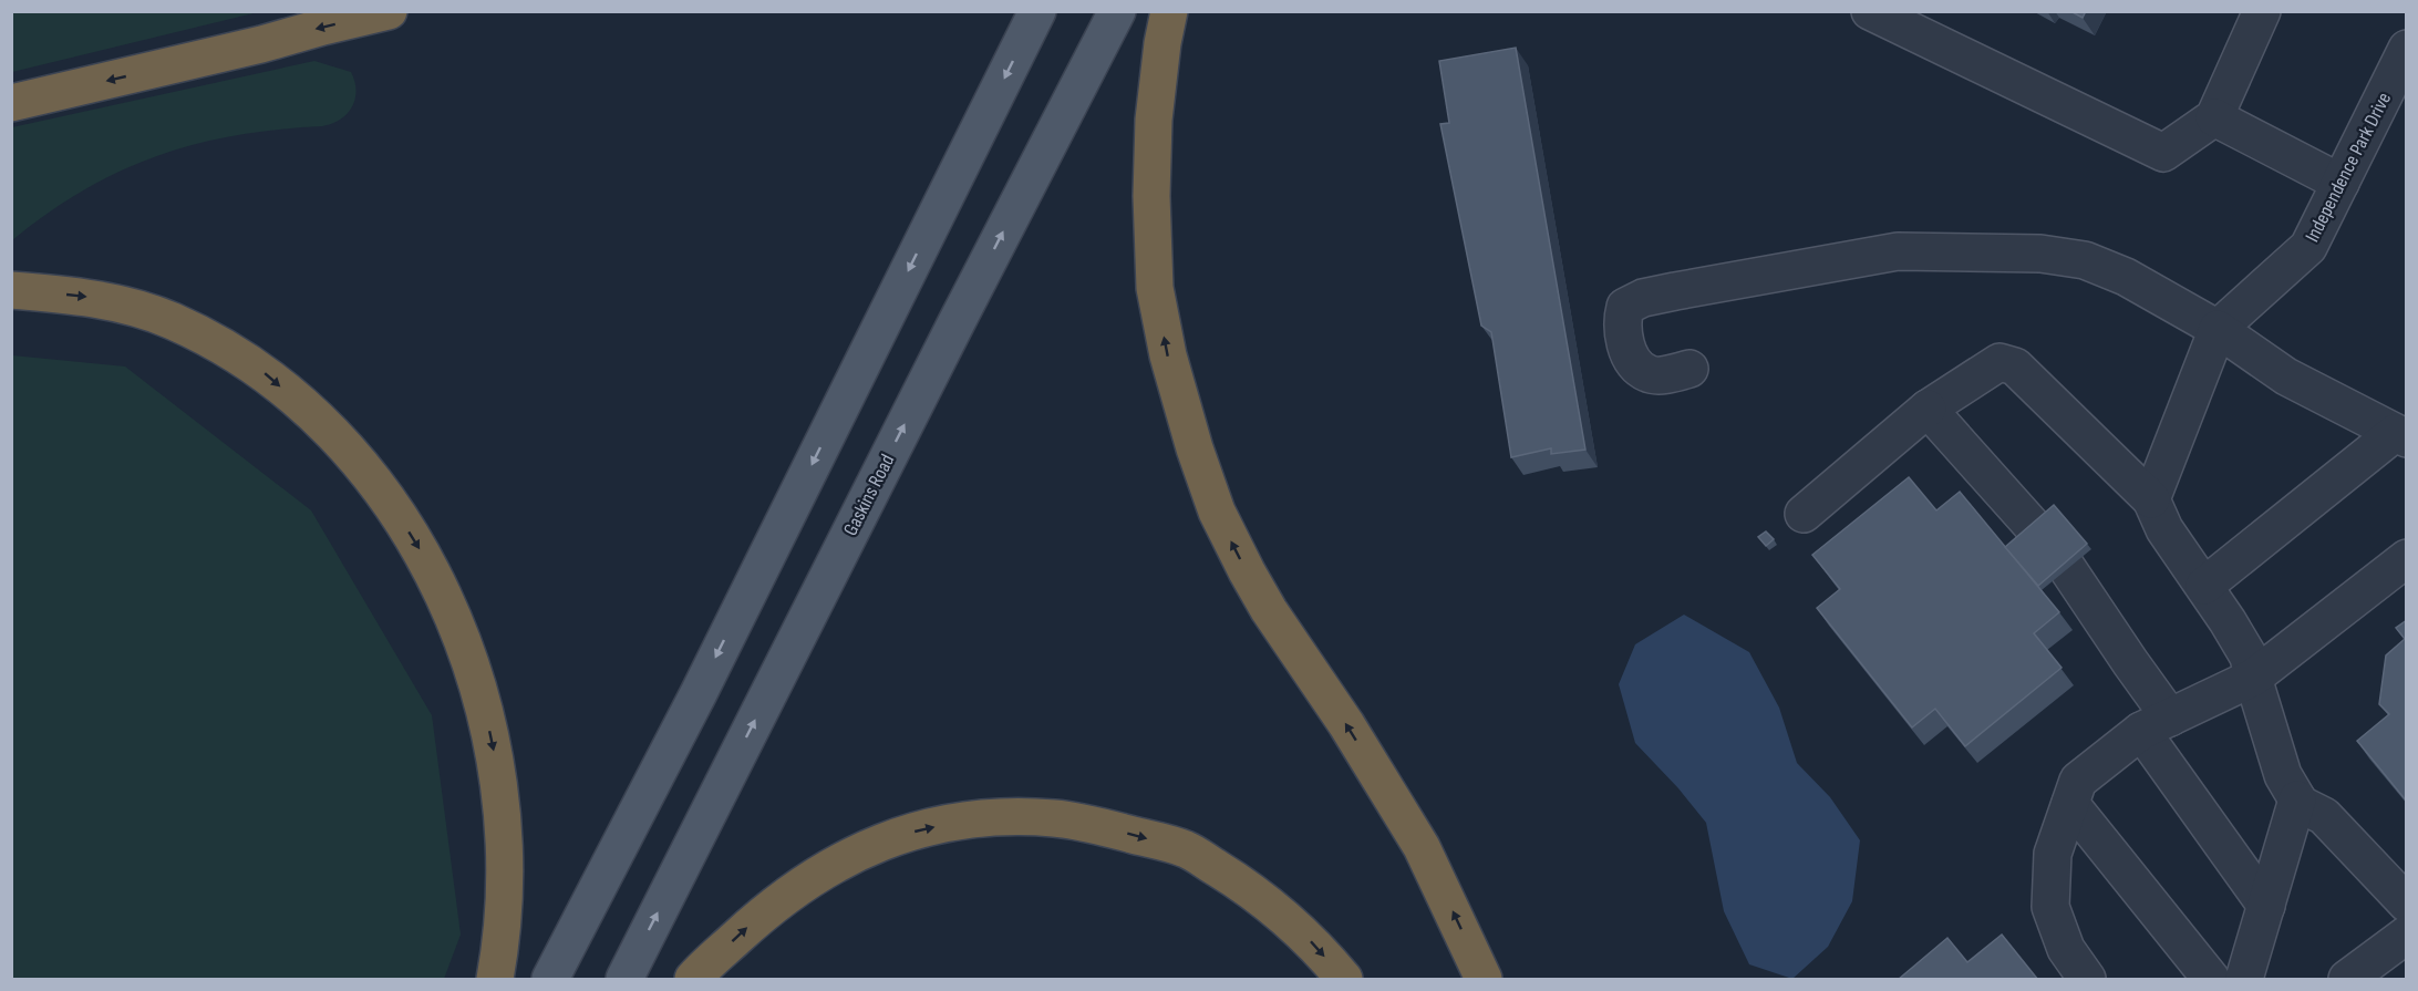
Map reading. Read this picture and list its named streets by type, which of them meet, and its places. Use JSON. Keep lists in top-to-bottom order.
{
  "streets": {
    "main road": ["Gaskins Road"],
    "street": ["Independence Park Drive"]
  }
}
